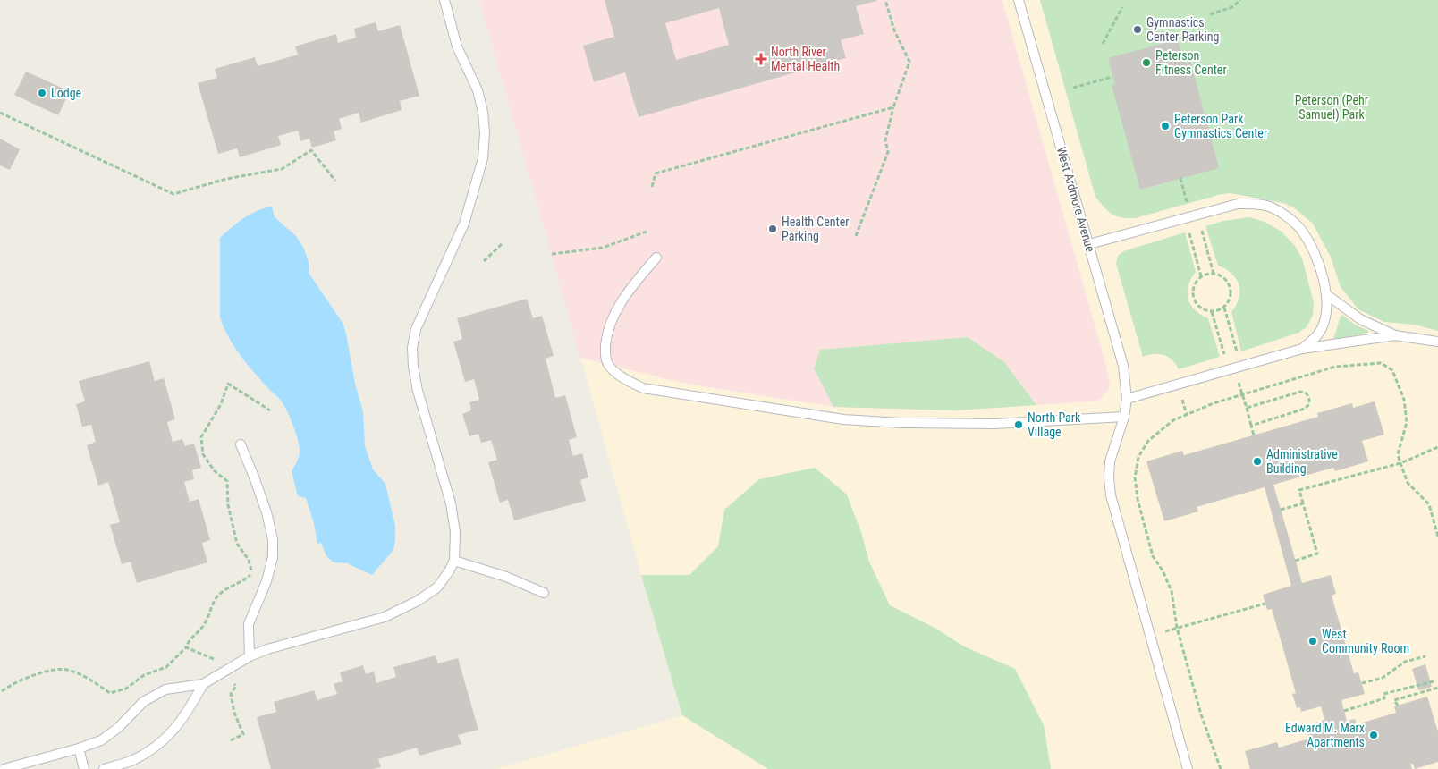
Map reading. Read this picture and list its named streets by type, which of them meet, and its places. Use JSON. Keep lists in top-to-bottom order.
{
  "streets": {
    "lane": ["West Ardmore Avenue"]
  },
  "parks": ["Peterson (Pehr Samuel) Park"],
  "places": {
    "other": [
      "Gymnastics Center Parking",
      "Peterson Fitness Center",
      "Lodge",
      "Peterson Park Gymnastics Center",
      "Health Center Parking",
      "North Park Village",
      "Administrative Building",
      "West Community Room",
      "Edward M. Marx Apartments"
    ],
    "health": ["North River Mental Health"]
  }
}
